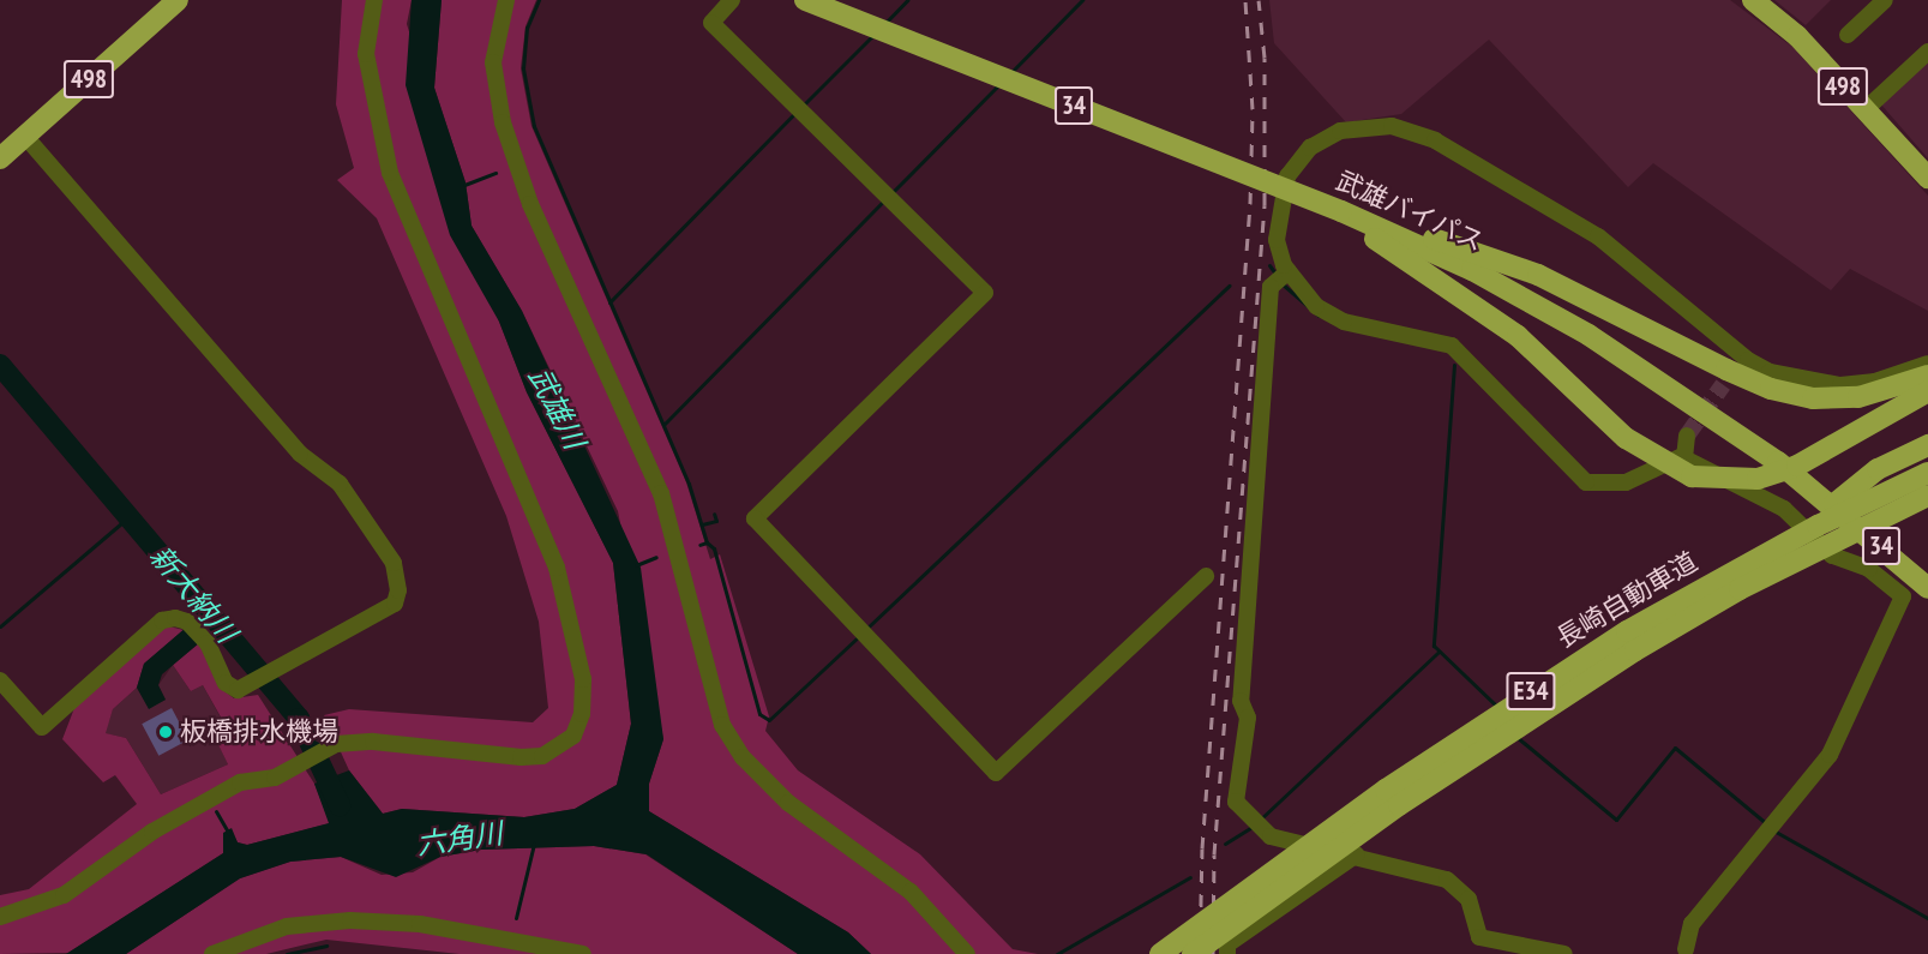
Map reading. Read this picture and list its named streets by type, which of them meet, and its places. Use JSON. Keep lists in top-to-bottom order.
{
  "streets": {
    "highway": [
      "498",
      "34",
      "武雄バイパス",
      "長崎自動車道",
      "E34"
    ]
  },
  "crossings": [
    ["34", "武雄バイパス"]
  ],
  "water": ["武雄川", "新大納川", "六角川"],
  "places": ["板橋排水機場"]
}
